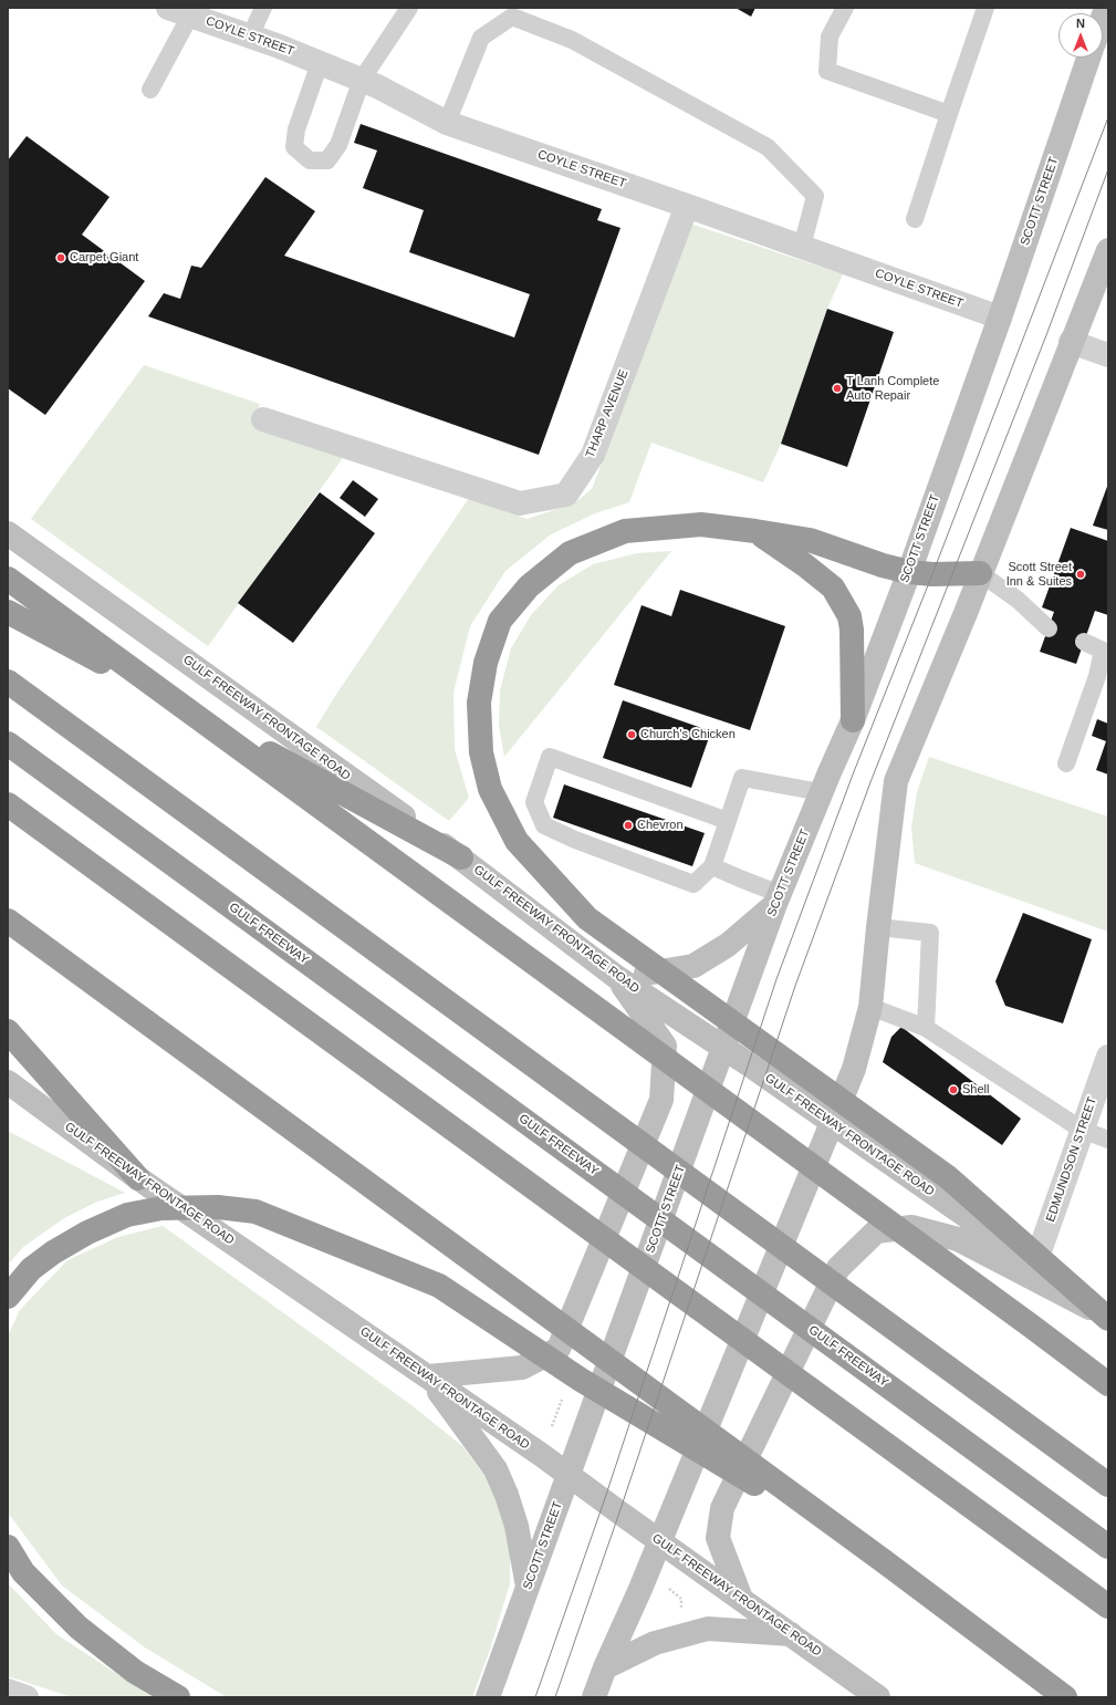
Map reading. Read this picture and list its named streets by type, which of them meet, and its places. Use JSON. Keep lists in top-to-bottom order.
{
  "streets": {
    "highway": ["GULF FREEWAY"],
    "main road": ["SCOTT STREET", "GULF FREEWAY FRONTAGE ROAD"],
    "street": ["COYLE STREET", "THARP AVENUE", "EDMUNDSON STREET"]
  },
  "crossings": [
    ["COYLE STREET", "SCOTT STREET"],
    ["COYLE STREET", "THARP AVENUE"],
    ["SCOTT STREET", "GULF FREEWAY FRONTAGE ROAD"],
    ["GULF FREEWAY FRONTAGE ROAD", "EDMUNDSON STREET"]
  ],
  "places": [
    "Carpet Giant",
    "T Lanh Complete Auto Repair",
    "Scott Street Inn & Suites",
    "Church's Chicken",
    "Chevron",
    "Shell"
  ],
  "north": "top"
}
